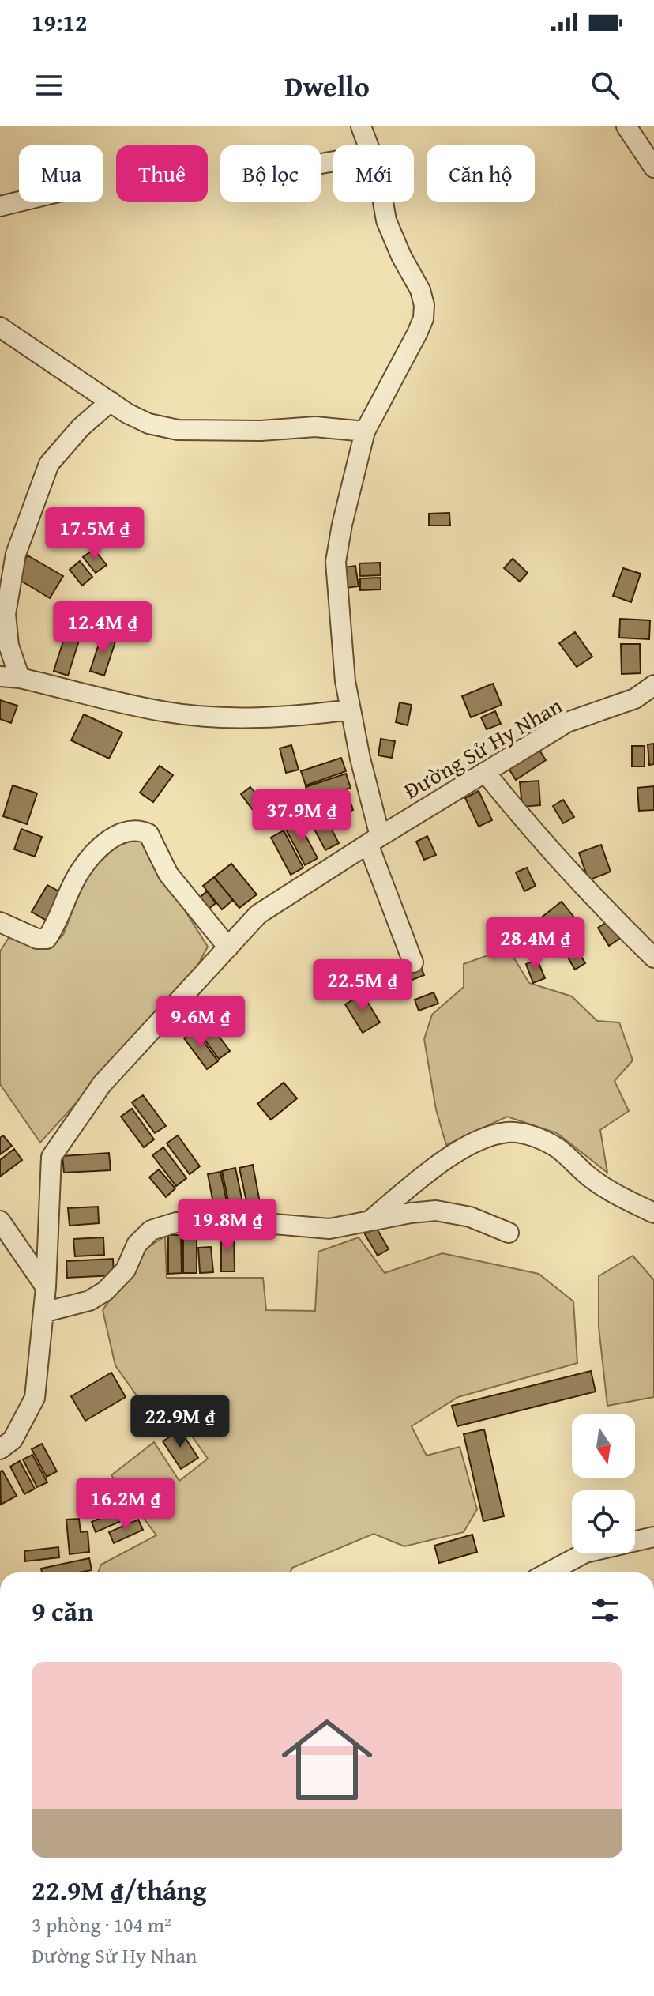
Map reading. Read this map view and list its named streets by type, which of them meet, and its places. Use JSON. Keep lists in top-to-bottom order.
{
  "streets": {
    "street": ["Đường Sử Hy Nhan"]
  },
  "north": "bottom",
  "page": {
    "status": "19:12",
    "header": "Dwello",
    "chip": [
      "Mua",
      "Thuê",
      "Bộ lọc",
      "Mới",
      "Căn hộ"
    ],
    "price": [
      "17.5M ₫",
      "12.4M ₫",
      "37.9M ₫",
      "28.4M ₫",
      "22.5M ₫",
      "9.6M ₫",
      "19.8M ₫",
      "22.9M ₫",
      "16.2M ₫"
    ],
    "heading": "9 căn",
    "list": [
      {
        "name": "22.9M ₫/tháng",
        "note": "3 phòng · 104 m² · Đường Sử Hy Nhan"
      }
    ]
  }
}
